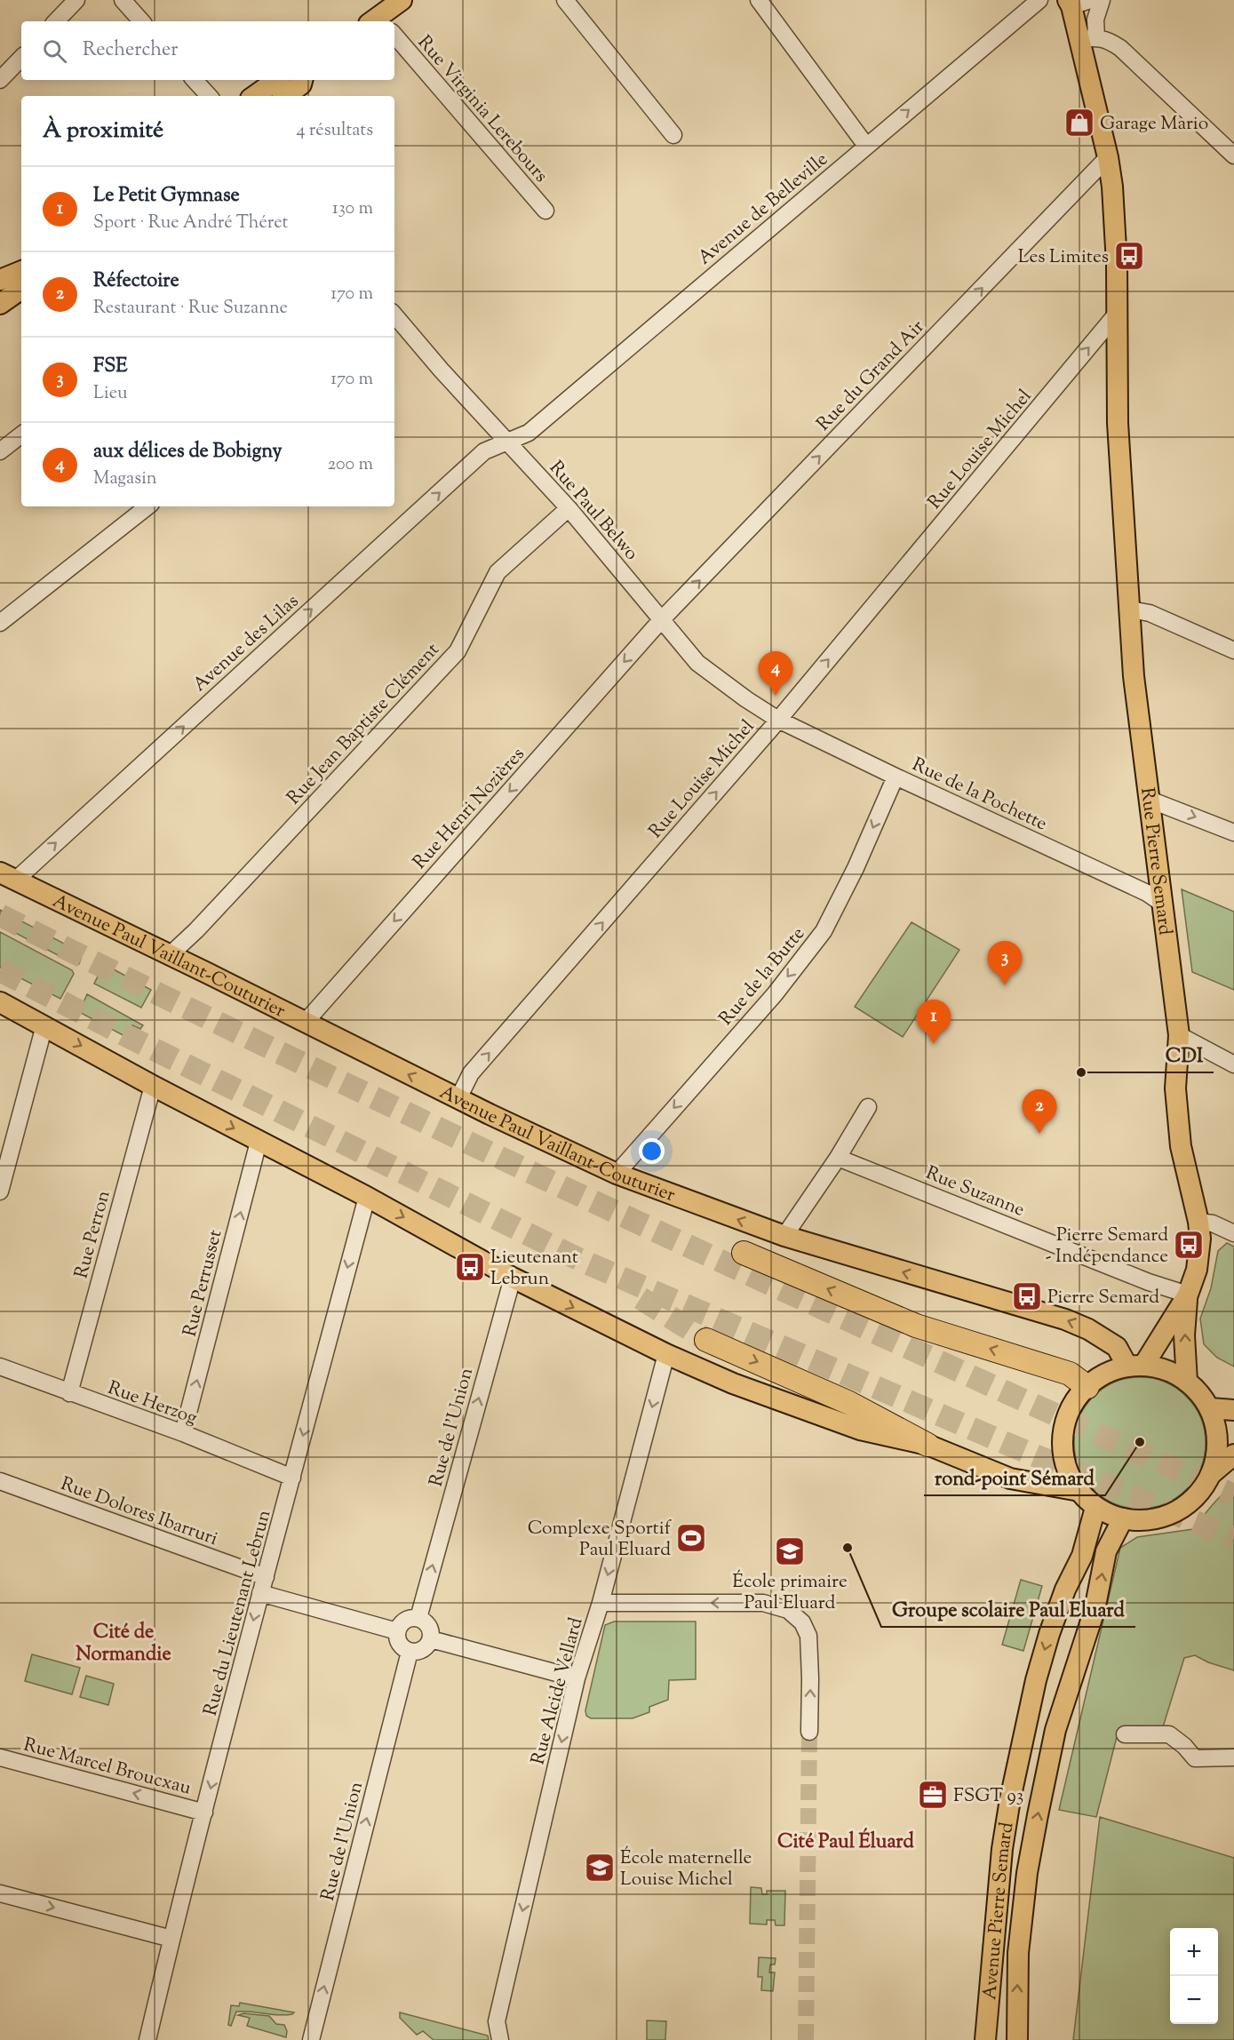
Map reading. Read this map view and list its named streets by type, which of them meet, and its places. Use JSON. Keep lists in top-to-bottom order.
{
  "streets": {
    "main road": ["Rue Pierre Semard", "Avenue Paul Vaillant-Couturier", "Avenue Pierre Semard"],
    "street": [
      "Rue Virginia Lerebours",
      "Avenue de Belleville",
      "Rue du Grand Air",
      "Rue Louise Michel",
      "Rue Paul Belwo",
      "Avenue des Lilas",
      "Rue Jean Baptiste Clément",
      "Rue de la Pochette",
      "Rue Henri Nozières",
      "Rue de la Butte",
      "Rue Suzanne",
      "Rue Perron",
      "Rue Perrusset",
      "Rue Herzog",
      "Rue de l'Union",
      "Rue Dolores Ibarruri",
      "Rue du Lieutenant Lebrun",
      "Rue Alcide Vellard",
      "Rue Marcel Broucxau"
    ]
  },
  "crossings": [
    ["Avenue de Belleville", "Rue Paul Belwo"],
    ["Avenue de Belleville", "Avenue des Lilas"],
    ["Rue du Grand Air", "Rue Paul Belwo"],
    ["Rue du Grand Air", "Rue Henri Nozières"],
    ["Rue du Grand Air", "Rue Pierre Semard"],
    ["Rue Louise Michel", "Rue Paul Belwo"],
    ["Rue Louise Michel", "Rue de la Pochette"],
    ["Rue Louise Michel", "Rue Pierre Semard"],
    ["Rue Louise Michel", "Avenue Paul Vaillant-Couturier"],
    ["Rue Paul Belwo", "Avenue des Lilas"],
    ["Rue Paul Belwo", "Rue Jean Baptiste Clément"],
    ["Rue Paul Belwo", "Rue de la Pochette"],
    ["Rue Paul Belwo", "Rue Henri Nozières"],
    ["Avenue des Lilas", "Avenue Paul Vaillant-Couturier"],
    ["Rue Jean Baptiste Clément", "Avenue Paul Vaillant-Couturier"],
    ["Rue de la Pochette", "Rue Pierre Semard"],
    ["Rue de la Pochette", "Rue de la Butte"],
    ["Rue Henri Nozières", "Avenue Paul Vaillant-Couturier"],
    ["Rue Pierre Semard", "Avenue Paul Vaillant-Couturier"],
    ["Rue Pierre Semard", "Rue Suzanne"],
    ["Rue Pierre Semard", "Avenue Pierre Semard"],
    ["Avenue Paul Vaillant-Couturier", "Rue de la Butte"],
    ["Avenue Paul Vaillant-Couturier", "Avenue Pierre Semard"],
    ["Rue Perron", "Rue Herzog"],
    ["Rue Perrusset", "Rue Herzog"],
    ["Rue Herzog", "Rue du Lieutenant Lebrun"],
    ["Rue Dolores Ibarruri", "Rue du Lieutenant Lebrun"],
    ["Rue du Lieutenant Lebrun", "Rue Marcel Broucxau"]
  ],
  "one_way": [
    "Rue du Grand Air",
    "Rue Louise Michel",
    "Avenue des Lilas",
    "Rue Henri Nozières",
    "Rue de la Butte",
    "Rue Perrusset",
    "Rue de l'Union",
    "Rue du Lieutenant Lebrun",
    "Rue Alcide Vellard"
  ],
  "districts": ["Cité de Normandie", "Cité Paul Éluard"],
  "places": {
    "shop": ["Garage Mario"],
    "bus stop": [
      "Les Limites",
      "Pierre Semard - Indépendance",
      "Lieutenant Lebrun",
      "Pierre Semard"
    ],
    "other": ["CDI", "rond-point Sémard", "Groupe scolaire Paul Eluard"],
    "sports": ["Complexe Sportif Paul Eluard"],
    "school or university": ["École primaire Paul Eluard", "École maternelle Louise Michel"],
    "office": ["FSGT 93"]
  },
  "page": {
    "search": "Rechercher",
    "heading": ["À proximité", "4 résultats"],
    "list": [
      {
        "mark": "1",
        "name": "Le Petit Gymnase",
        "note": "Sport · Rue André Théret",
        "value": "130 m"
      },
      {
        "mark": "2",
        "name": "Réfectoire",
        "note": "Restaurant · Rue Suzanne",
        "value": "170 m"
      },
      {
        "mark": "3",
        "name": "FSE",
        "note": "Lieu",
        "value": "170 m"
      },
      {
        "mark": "4",
        "name": "aux délices de Bobigny",
        "note": "Magasin",
        "value": "200 m"
      }
    ],
    "pins": [
      "4",
      "3",
      "1",
      "2"
    ],
    "map_buttons": ["+", "−"]
  }
}
